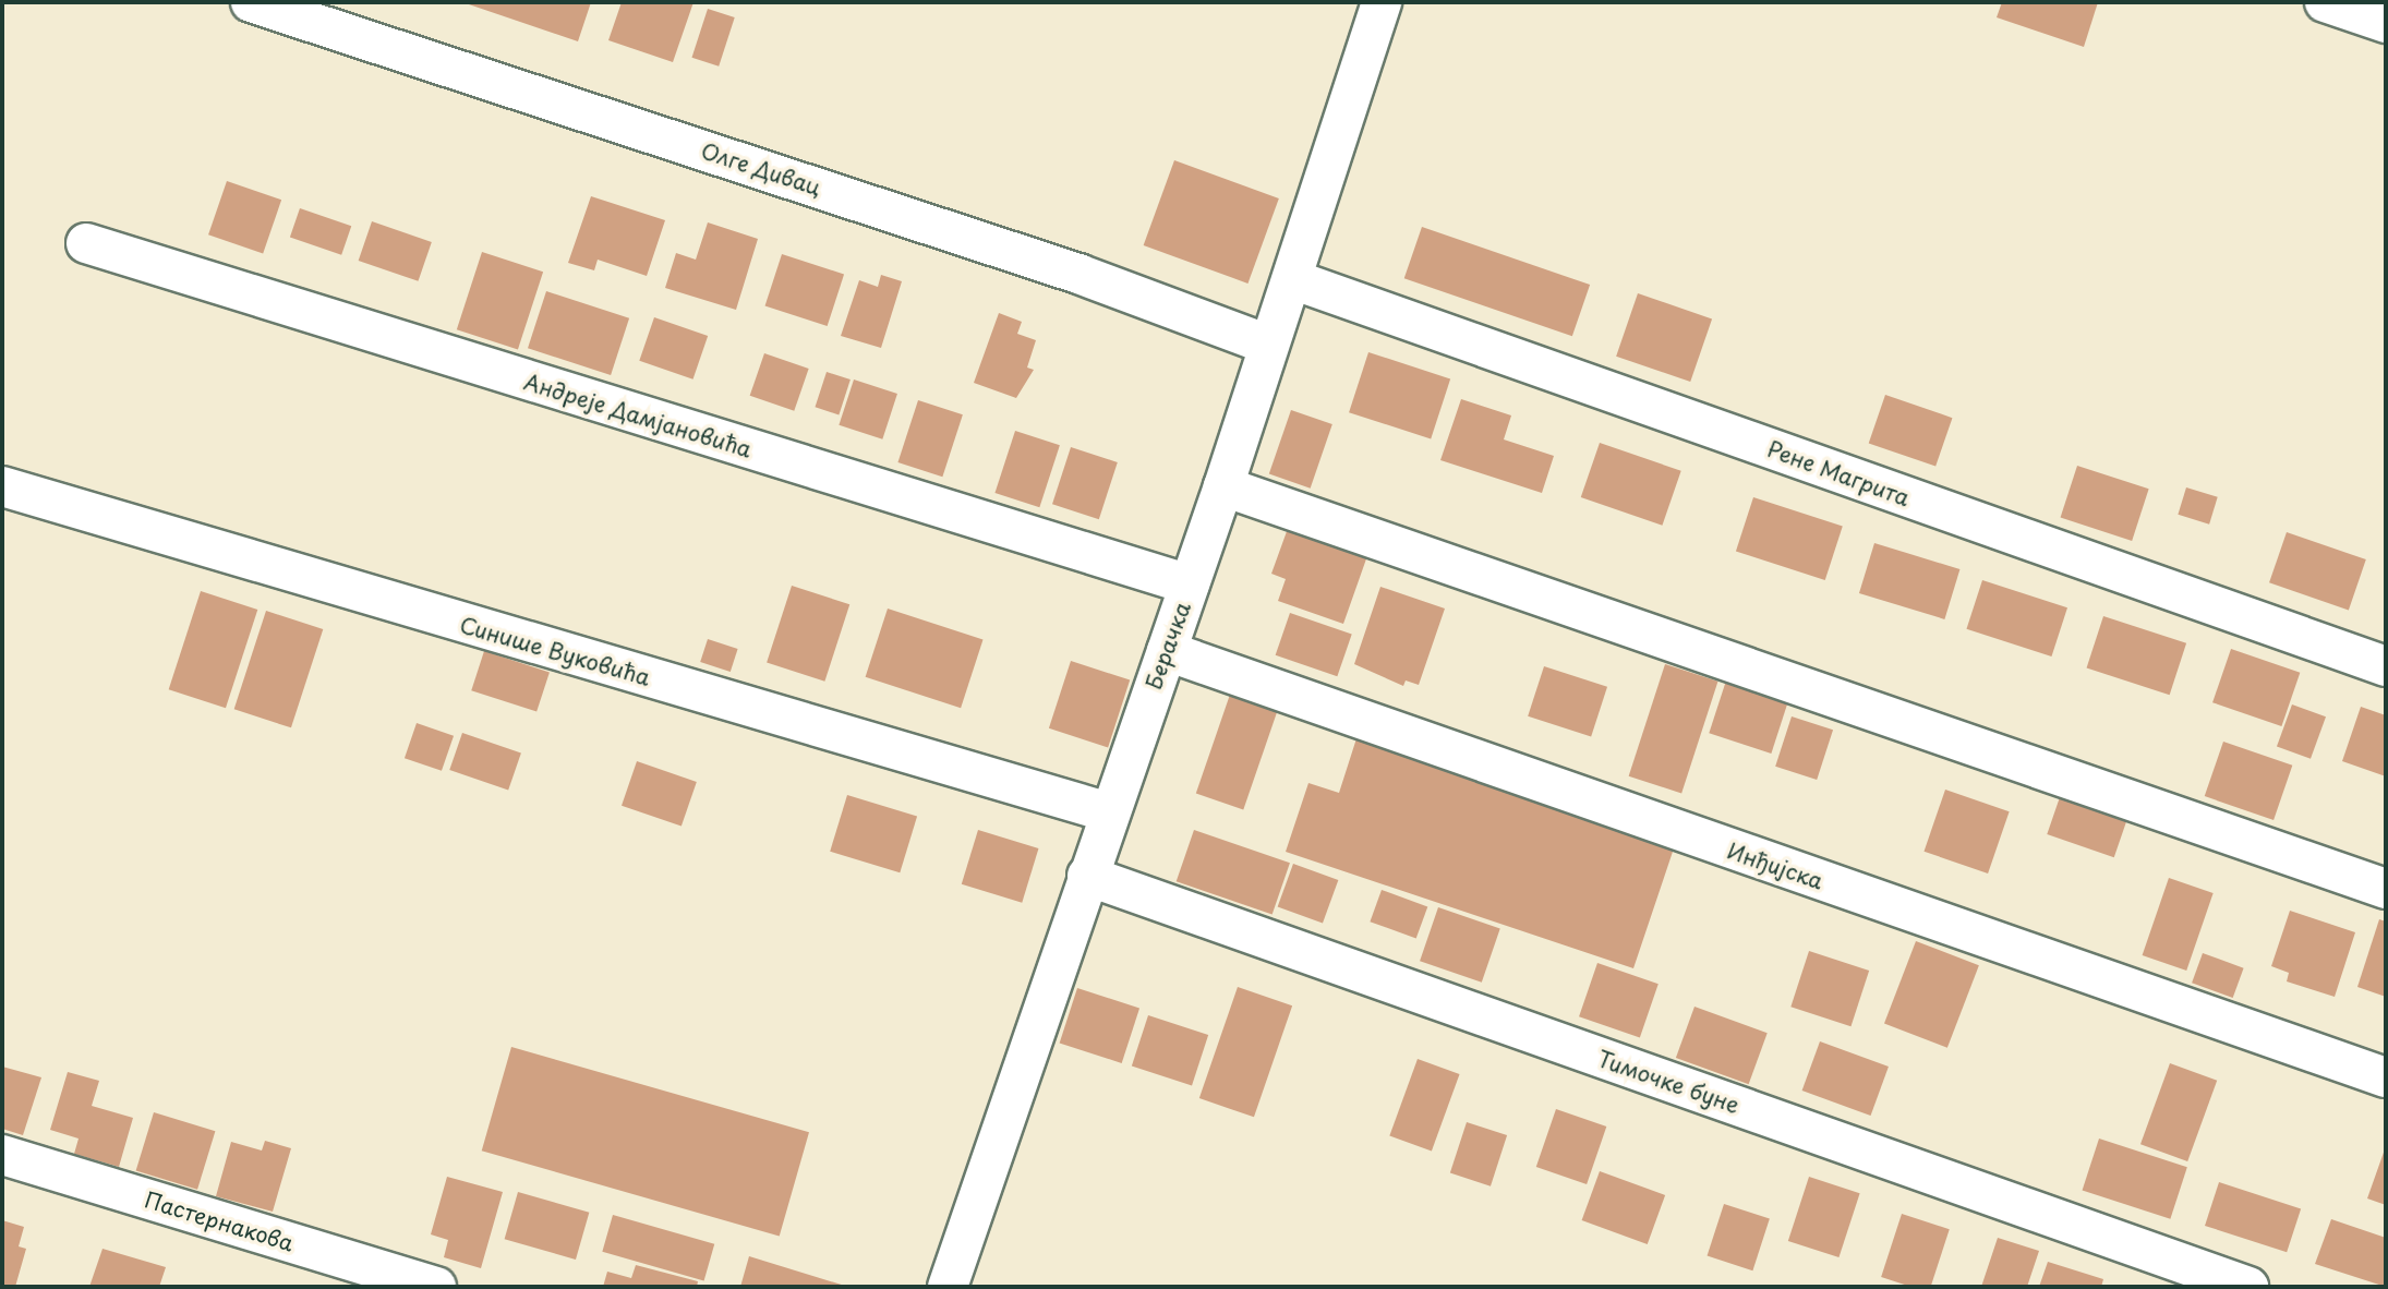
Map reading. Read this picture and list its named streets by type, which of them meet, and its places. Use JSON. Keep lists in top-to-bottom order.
{
  "streets": {
    "street": [
      "Олге Дивац",
      "Андреје Дамјановића",
      "Рене Магрита",
      "Берачка",
      "Синише Вуковића",
      "Инђијска",
      "Тимочке буне",
      "Пастернакова"
    ]
  },
  "crossings": [
    ["Олге Дивац", "Берачка"],
    ["Андреје Дамјановића", "Берачка"],
    ["Рене Магрита", "Берачка"],
    ["Берачка", "Синише Вуковића"],
    ["Берачка", "Инђијска"],
    ["Берачка", "Тимочке буне"]
  ]
}
